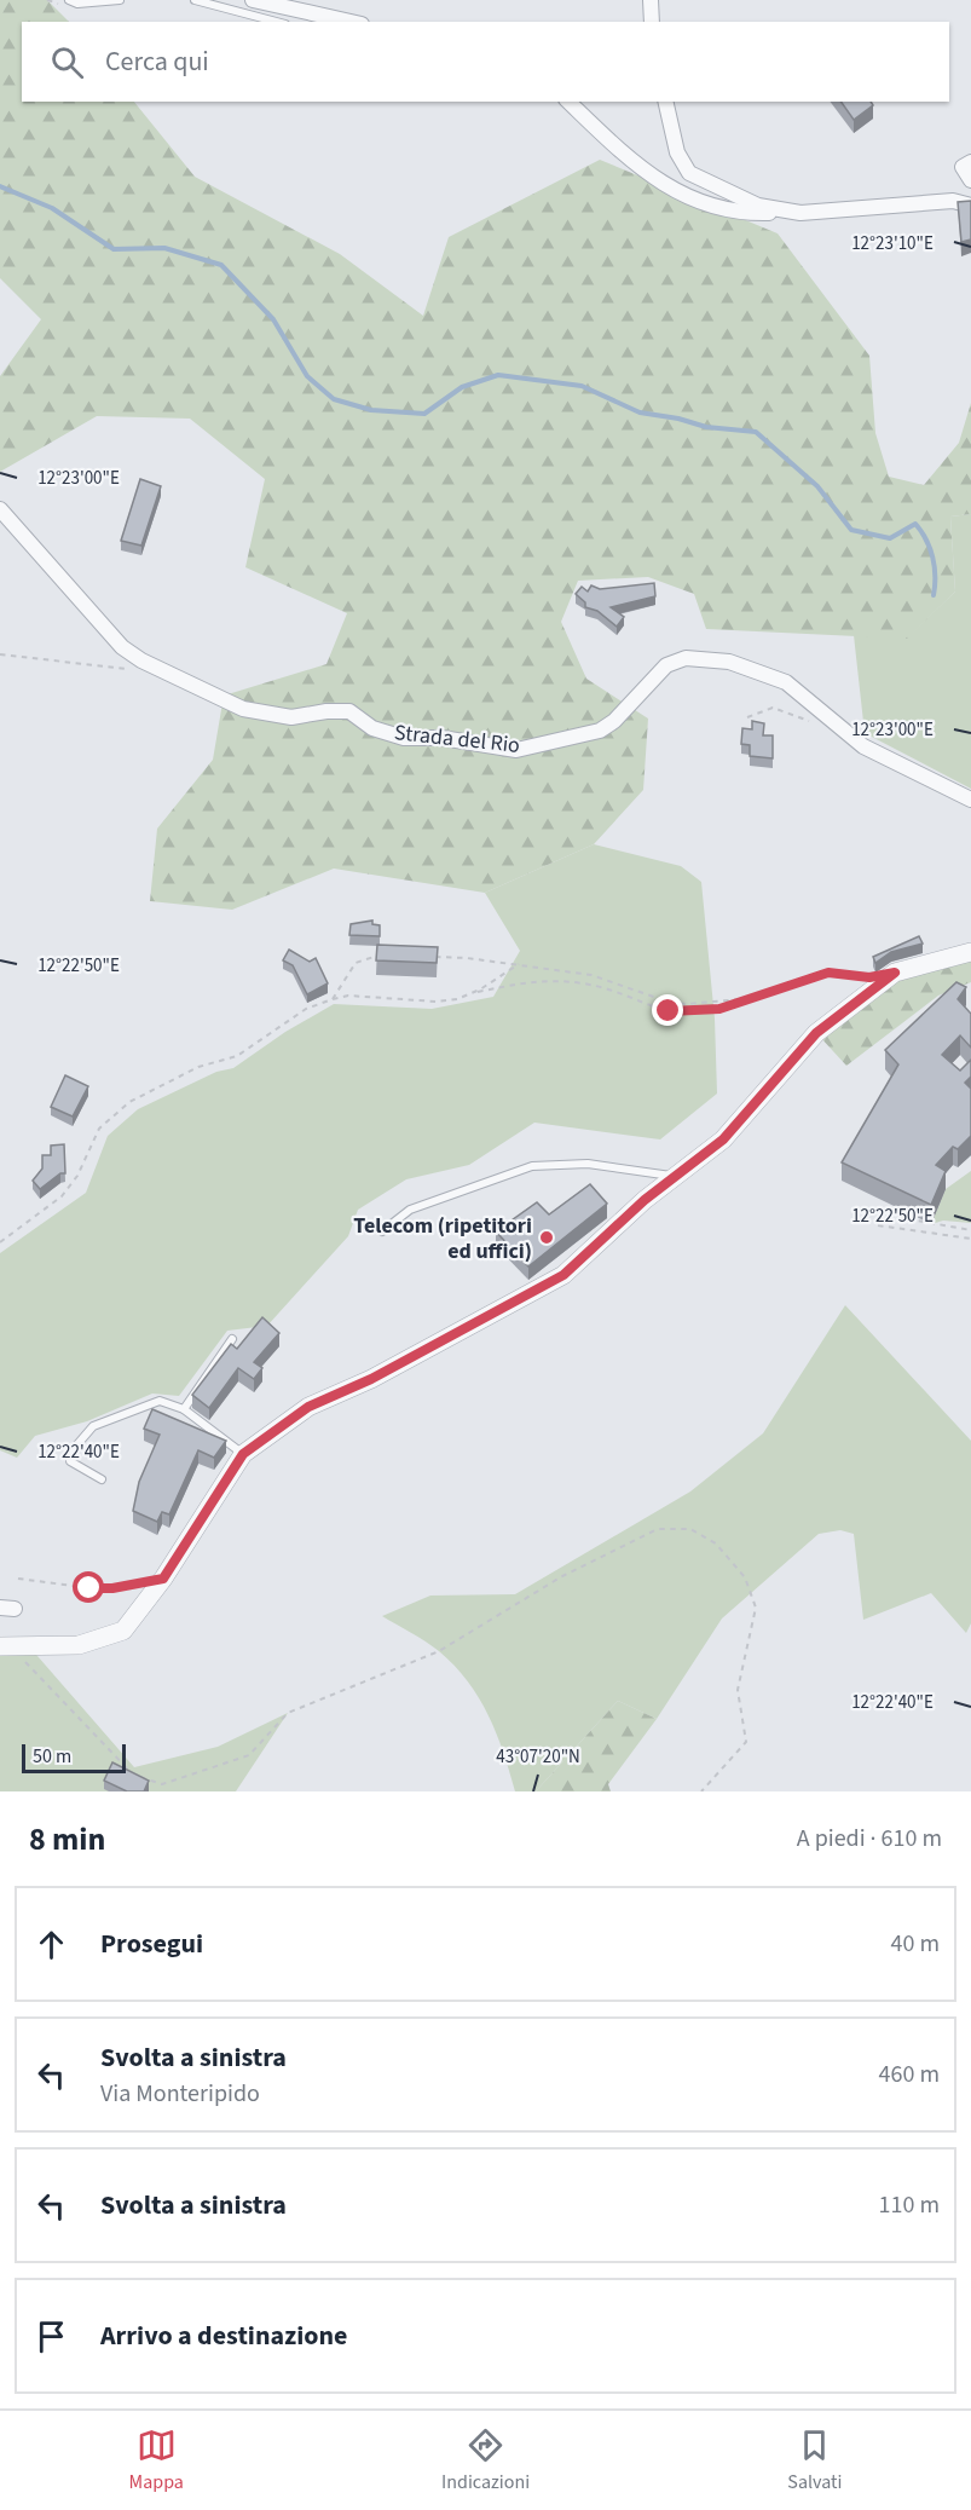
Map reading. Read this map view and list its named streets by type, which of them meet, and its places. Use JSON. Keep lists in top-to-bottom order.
{
  "streets": {
    "street": ["Strada del Rio"]
  },
  "places": ["Telecom (ripetitori ed uffici)"],
  "scale_bar": "50 m",
  "page": {
    "search": "Cerca qui",
    "scale": "50 m",
    "heading": ["8 min", "A piedi · 610 m"],
    "list": [
      ["Prosegui", "40 m"],
      ["Svolta a sinistra", "Via Monteripido", "460 m"],
      ["Svolta a sinistra", "110 m"],
      "Arrivo a destinazione"
    ],
    "nav": ["Mappa", "Indicazioni", "Salvati"]
  },
  "coordinates": [
    "12°23'10\"E",
    "12°23'00\"E",
    "12°22'50\"E",
    "12°22'40\"E",
    "43°07'20\"N"
  ]
}
